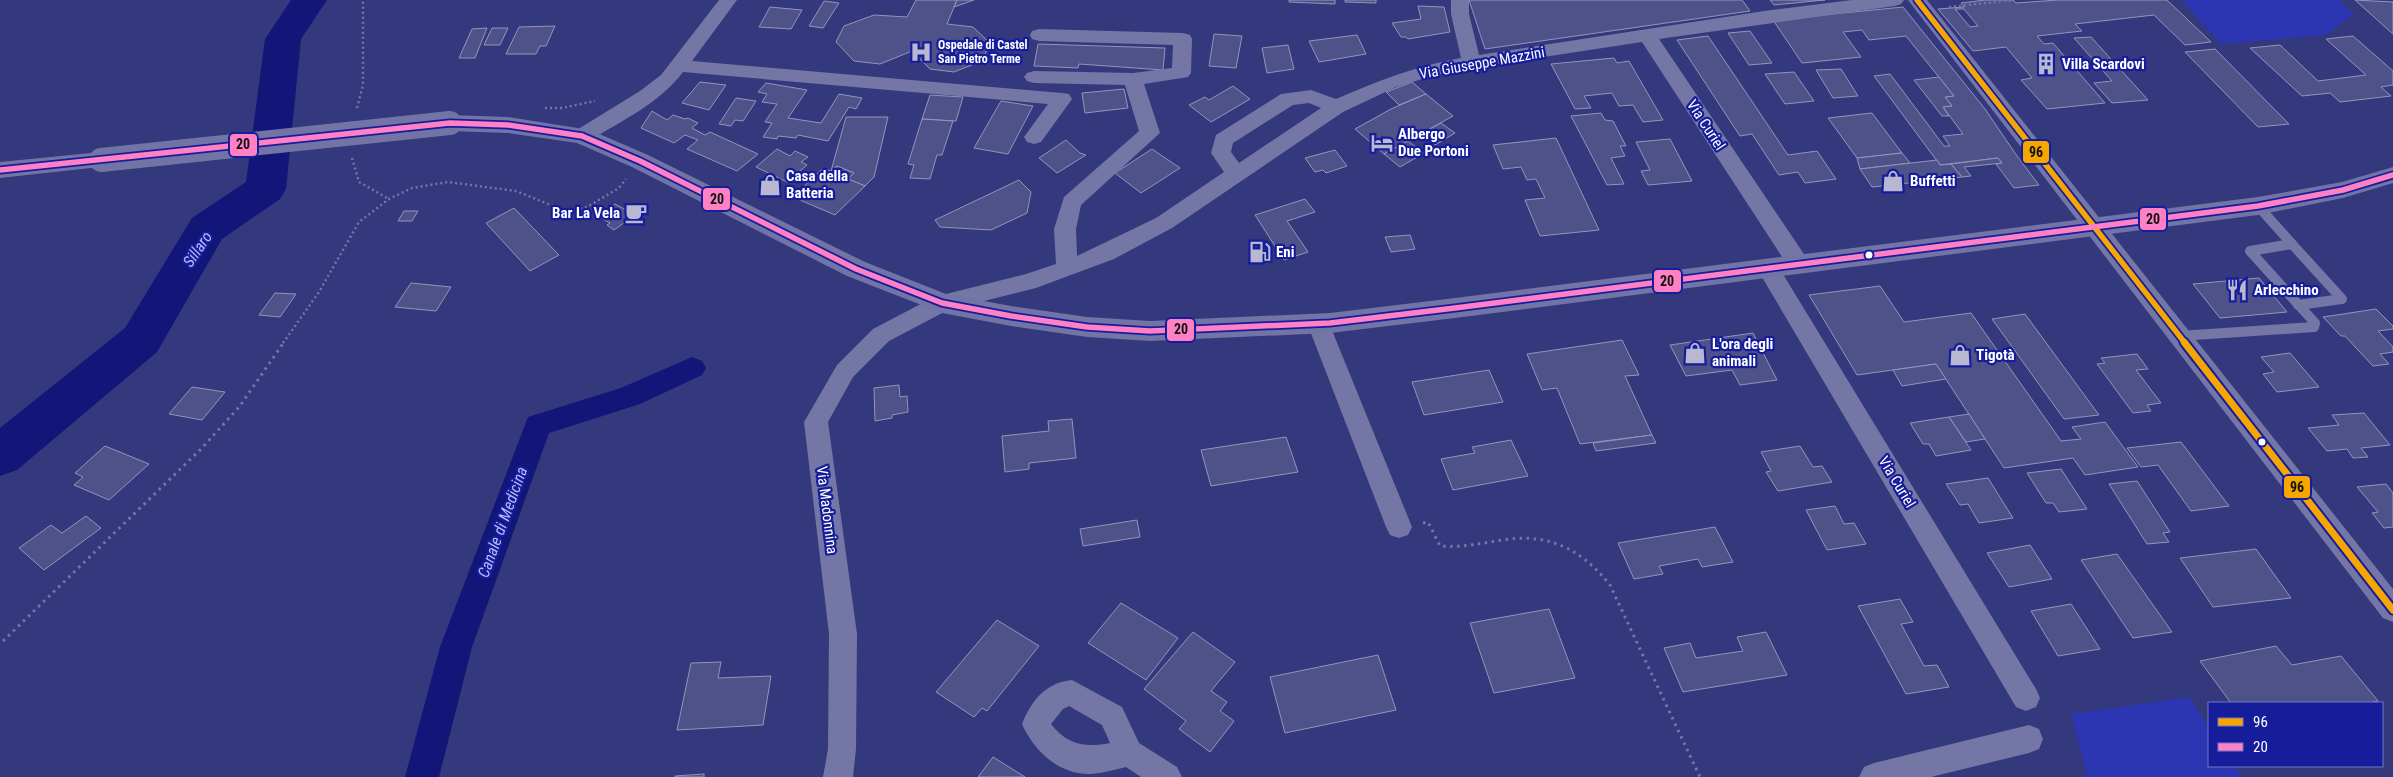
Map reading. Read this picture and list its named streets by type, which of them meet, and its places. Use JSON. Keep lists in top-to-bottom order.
{
  "streets": {
    "street": ["Via Giuseppe Mazzini", "Via Curiel", "Via Madonnina"]
  },
  "crossings": [
    ["Via Giuseppe Mazzini", "Via Curiel"],
    ["Via Giuseppe Mazzini", "Via Madonnina"]
  ],
  "water": ["Sillaro", "Canale di Medicina"],
  "places": {
    "hospital": ["Ospedale di Castel San Pietro Terme"],
    "building": ["Villa Scardovi"],
    "hotel": ["Albergo Due Portoni"],
    "shop": [
      "Buffetti",
      "Casa della Batteria",
      "L'ora degli animali",
      "Tigotà"
    ],
    "cafe": ["Bar La Vela"],
    "fuel station": ["Eni"],
    "restaurant": ["Arlecchino"]
  },
  "lines": ["transit line 96", "transit line 20"],
  "legend": ["96", "20"]
}
